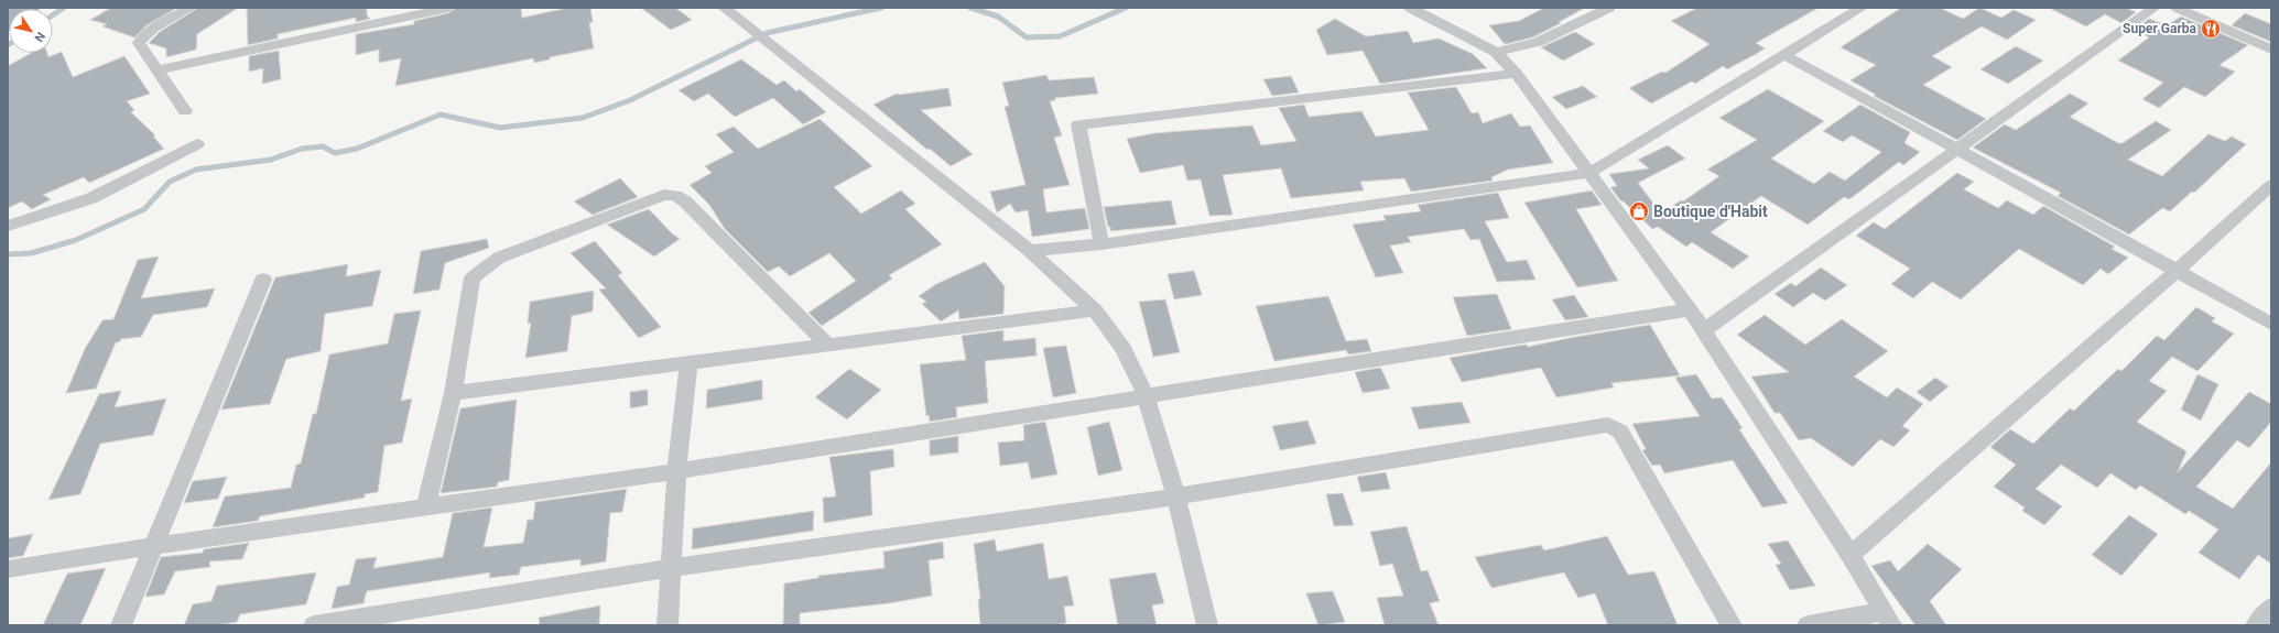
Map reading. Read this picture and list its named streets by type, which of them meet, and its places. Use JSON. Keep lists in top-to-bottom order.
{
  "places": {
    "restaurant": ["Super Garba"],
    "shop": ["Boutique d'Habit"]
  },
  "north": "bottom right"
}
